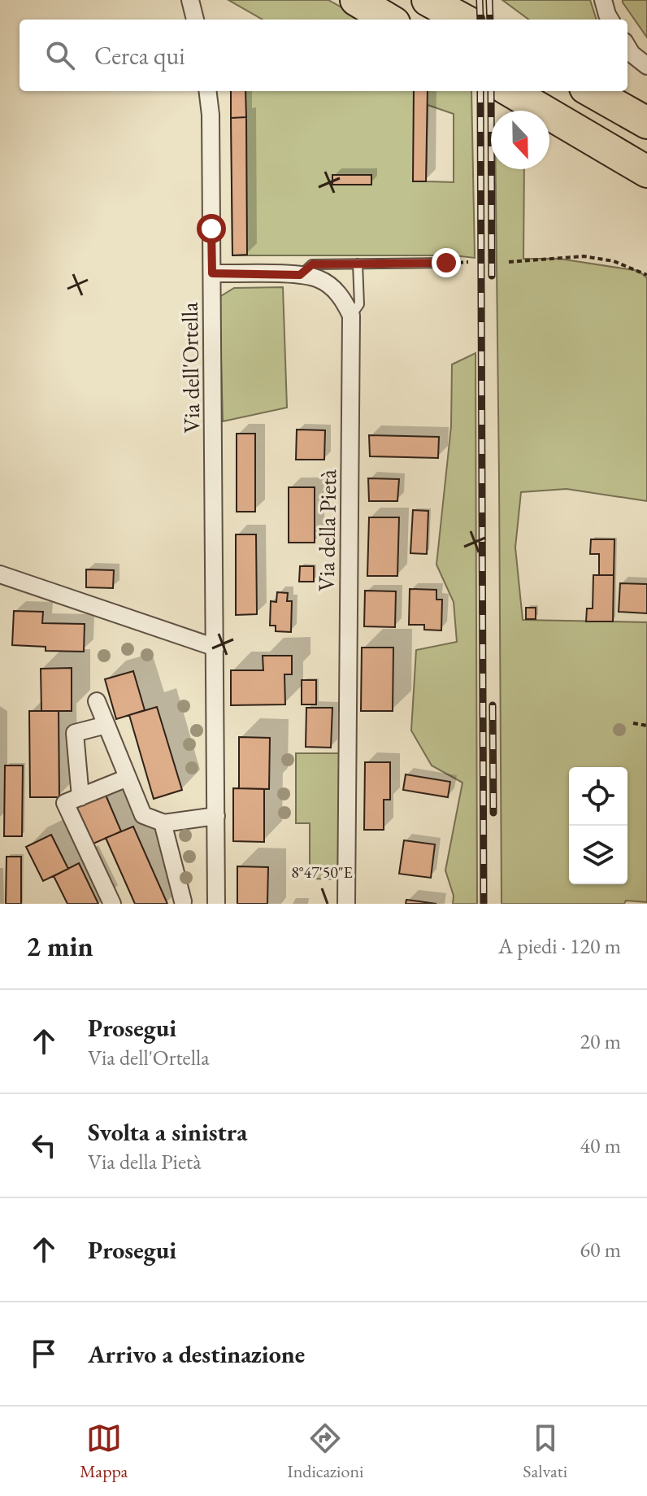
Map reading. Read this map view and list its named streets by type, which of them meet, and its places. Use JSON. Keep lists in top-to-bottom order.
{
  "streets": {
    "street": ["Via dell'Ortella", "Via della Pietà"]
  },
  "north": "bottom",
  "page": {
    "search": "Cerca qui",
    "heading": ["2 min", "A piedi · 120 m"],
    "list": [
      ["Prosegui", "Via dell'Ortella", "20 m"],
      ["Svolta a sinistra", "Via della Pietà", "40 m"],
      ["Prosegui", "60 m"],
      "Arrivo a destinazione"
    ],
    "nav": ["Mappa", "Indicazioni", "Salvati"]
  },
  "coordinates": ["8°47'50\"E"]
}
